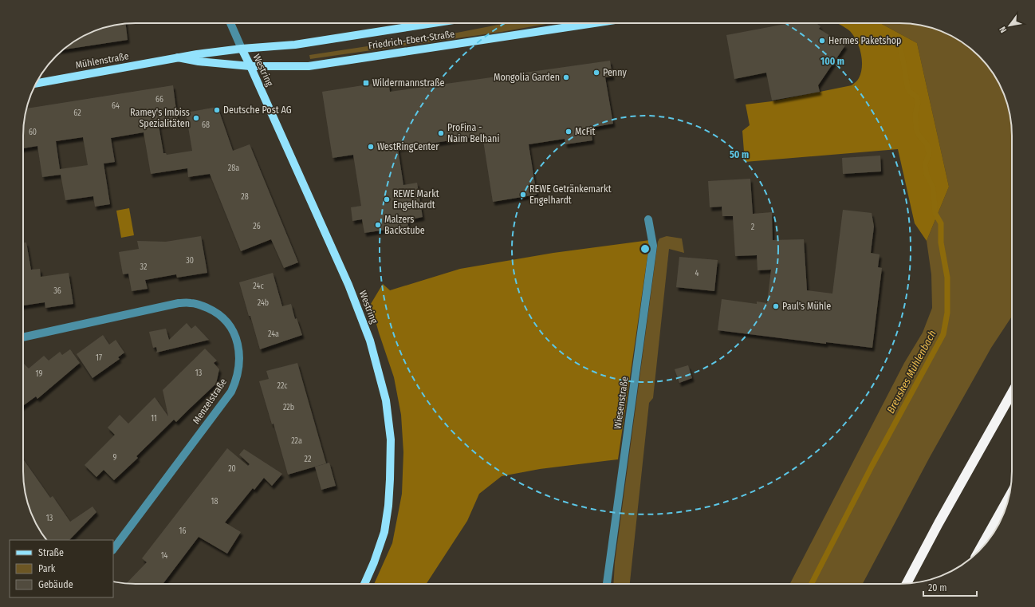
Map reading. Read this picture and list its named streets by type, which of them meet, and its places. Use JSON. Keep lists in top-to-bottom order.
{
  "streets": {
    "main road": ["Friedrich-Ebert-Straße", "Mühlenstraße", "Westring"],
    "street": ["Menzelstraße", "Wiesenstraße"]
  },
  "crossings": [
    ["Friedrich-Ebert-Straße", "Mühlenstraße"],
    ["Friedrich-Ebert-Straße", "Westring"],
    ["Mühlenstraße", "Westring"]
  ],
  "water": ["Breuskes Mühlenbach"],
  "places": {
    "other": [
      "Hermes Paketshop",
      "Penny",
      "Mongolia Garden",
      "Deutsche Post AG",
      "Ramey's Imbiss Spezialitäten",
      "McFit",
      "ProFina - Naim Belhani",
      "WestRingCenter",
      "REWE Getränkemarkt Engelhardt",
      "REWE Markt Engelhardt",
      "Malzers Backstube",
      "Paul's Mühle"
    ],
    "transit": ["Wildermannstraße"]
  },
  "house_numbers": [
    "66",
    "64",
    "62",
    "68",
    "60",
    "28a",
    "28",
    "26",
    "2",
    "30",
    "32",
    "4",
    "24c",
    "36",
    "24b",
    "24a",
    "17",
    "13",
    "19",
    "22c",
    "22b",
    "11",
    "22a",
    "9",
    "22",
    "20",
    "18",
    "13",
    "16",
    "14"
  ],
  "legend": ["Straße", "Park", "Gebäude"],
  "scale_bar": "20 m",
  "north": "bottom left",
  "rings": ["100 m", "50 m"]
}
